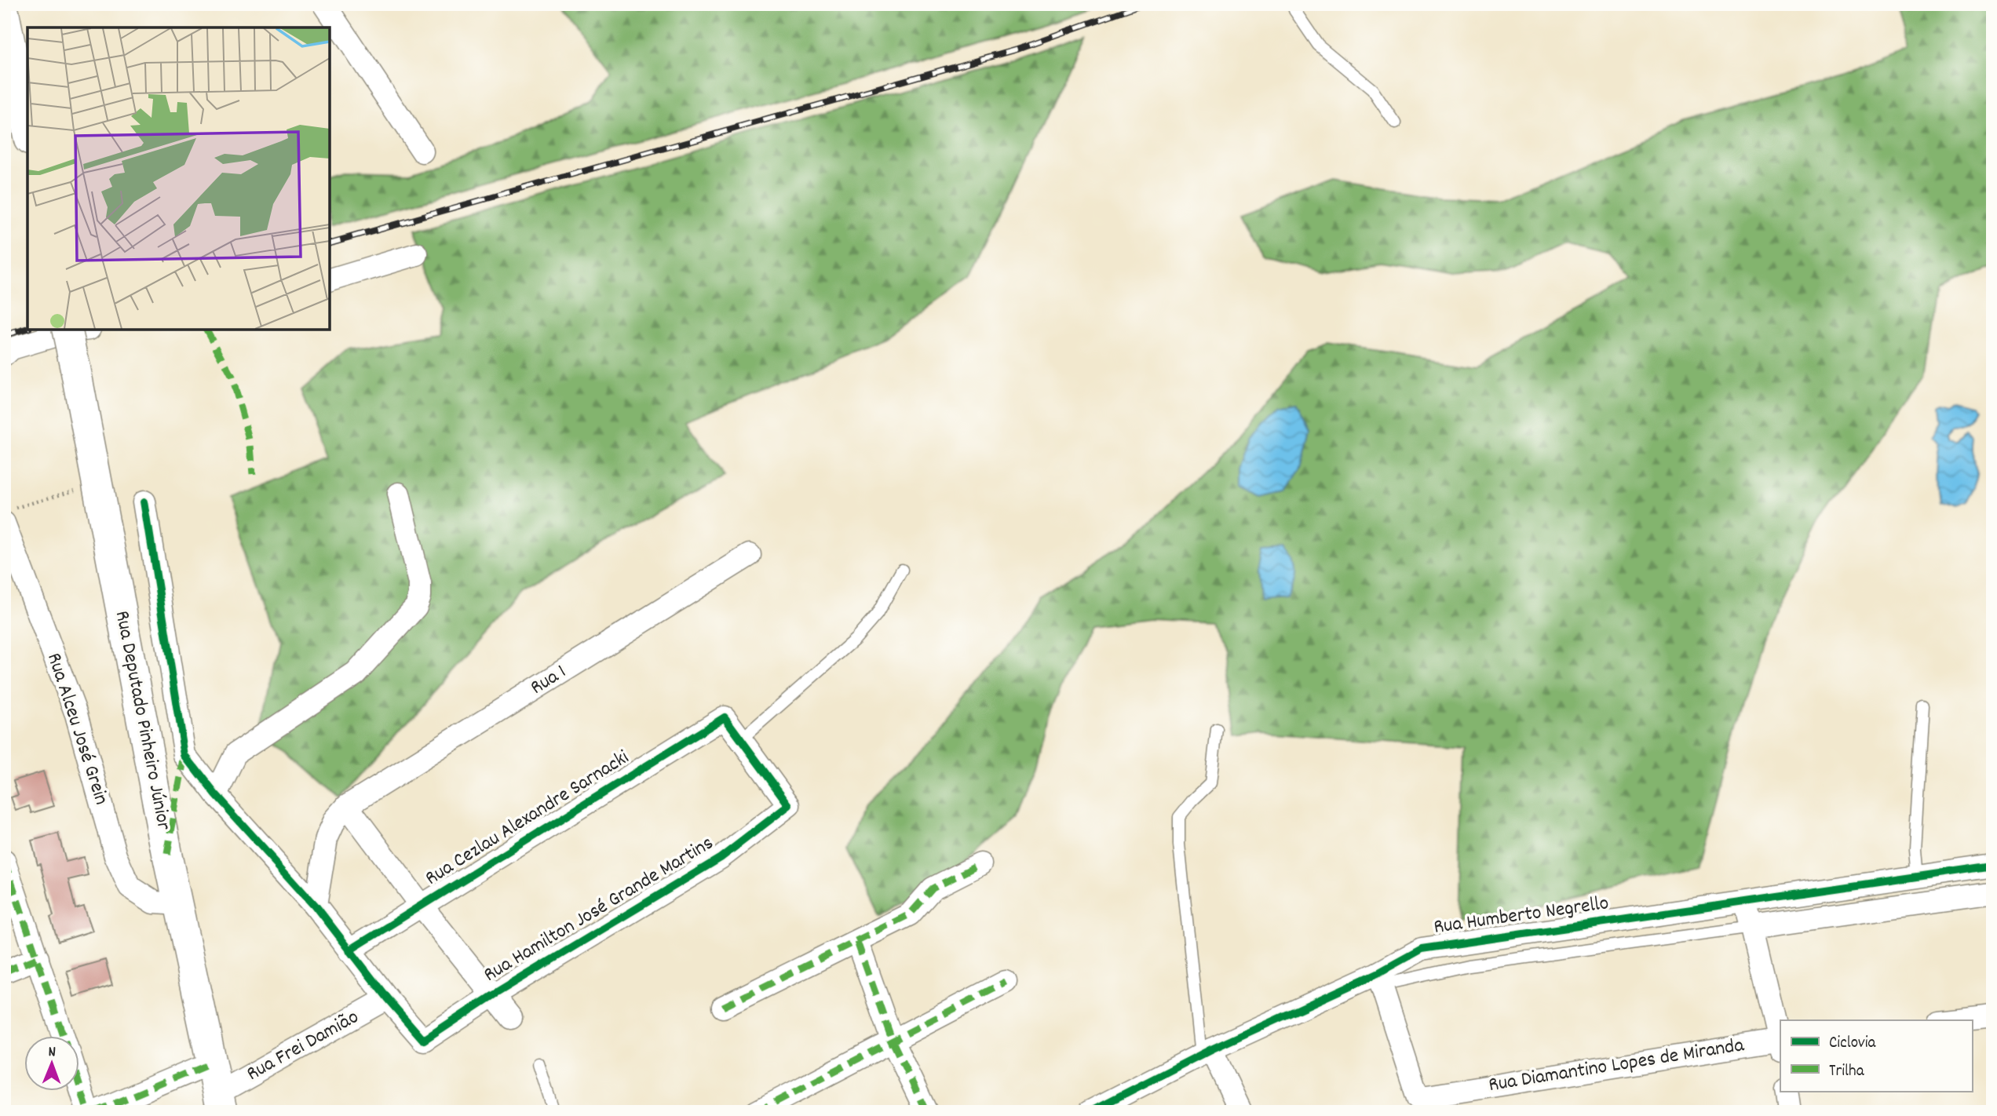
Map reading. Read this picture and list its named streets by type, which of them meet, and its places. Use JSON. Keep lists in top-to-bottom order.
{
  "streets": {
    "street": [
      "Rua 1",
      "Rua Deputado Pinheiro Júnior",
      "Rua Alceu José Grein",
      "Rua Cezlau Alexandre Sarnacki",
      "Rua Hamilton José Grande Martins",
      "Rua Humberto Negrello",
      "Rua Frei Damião",
      "Rua Diamantino Lopes de Miranda"
    ]
  },
  "crossings": [
    ["Rua Deputado Pinheiro Júnior", "Rua Alceu José Grein"],
    ["Rua Deputado Pinheiro Júnior", "Rua Frei Damião"],
    ["Rua Cezlau Alexandre Sarnacki", "Rua Hamilton José Grande Martins"],
    ["Rua Hamilton José Grande Martins", "Rua Frei Damião"],
    ["Rua Humberto Negrello", "Rua Diamantino Lopes de Miranda"]
  ],
  "legend": ["Ciclovia", "Trilha"],
  "north": "top"
}
